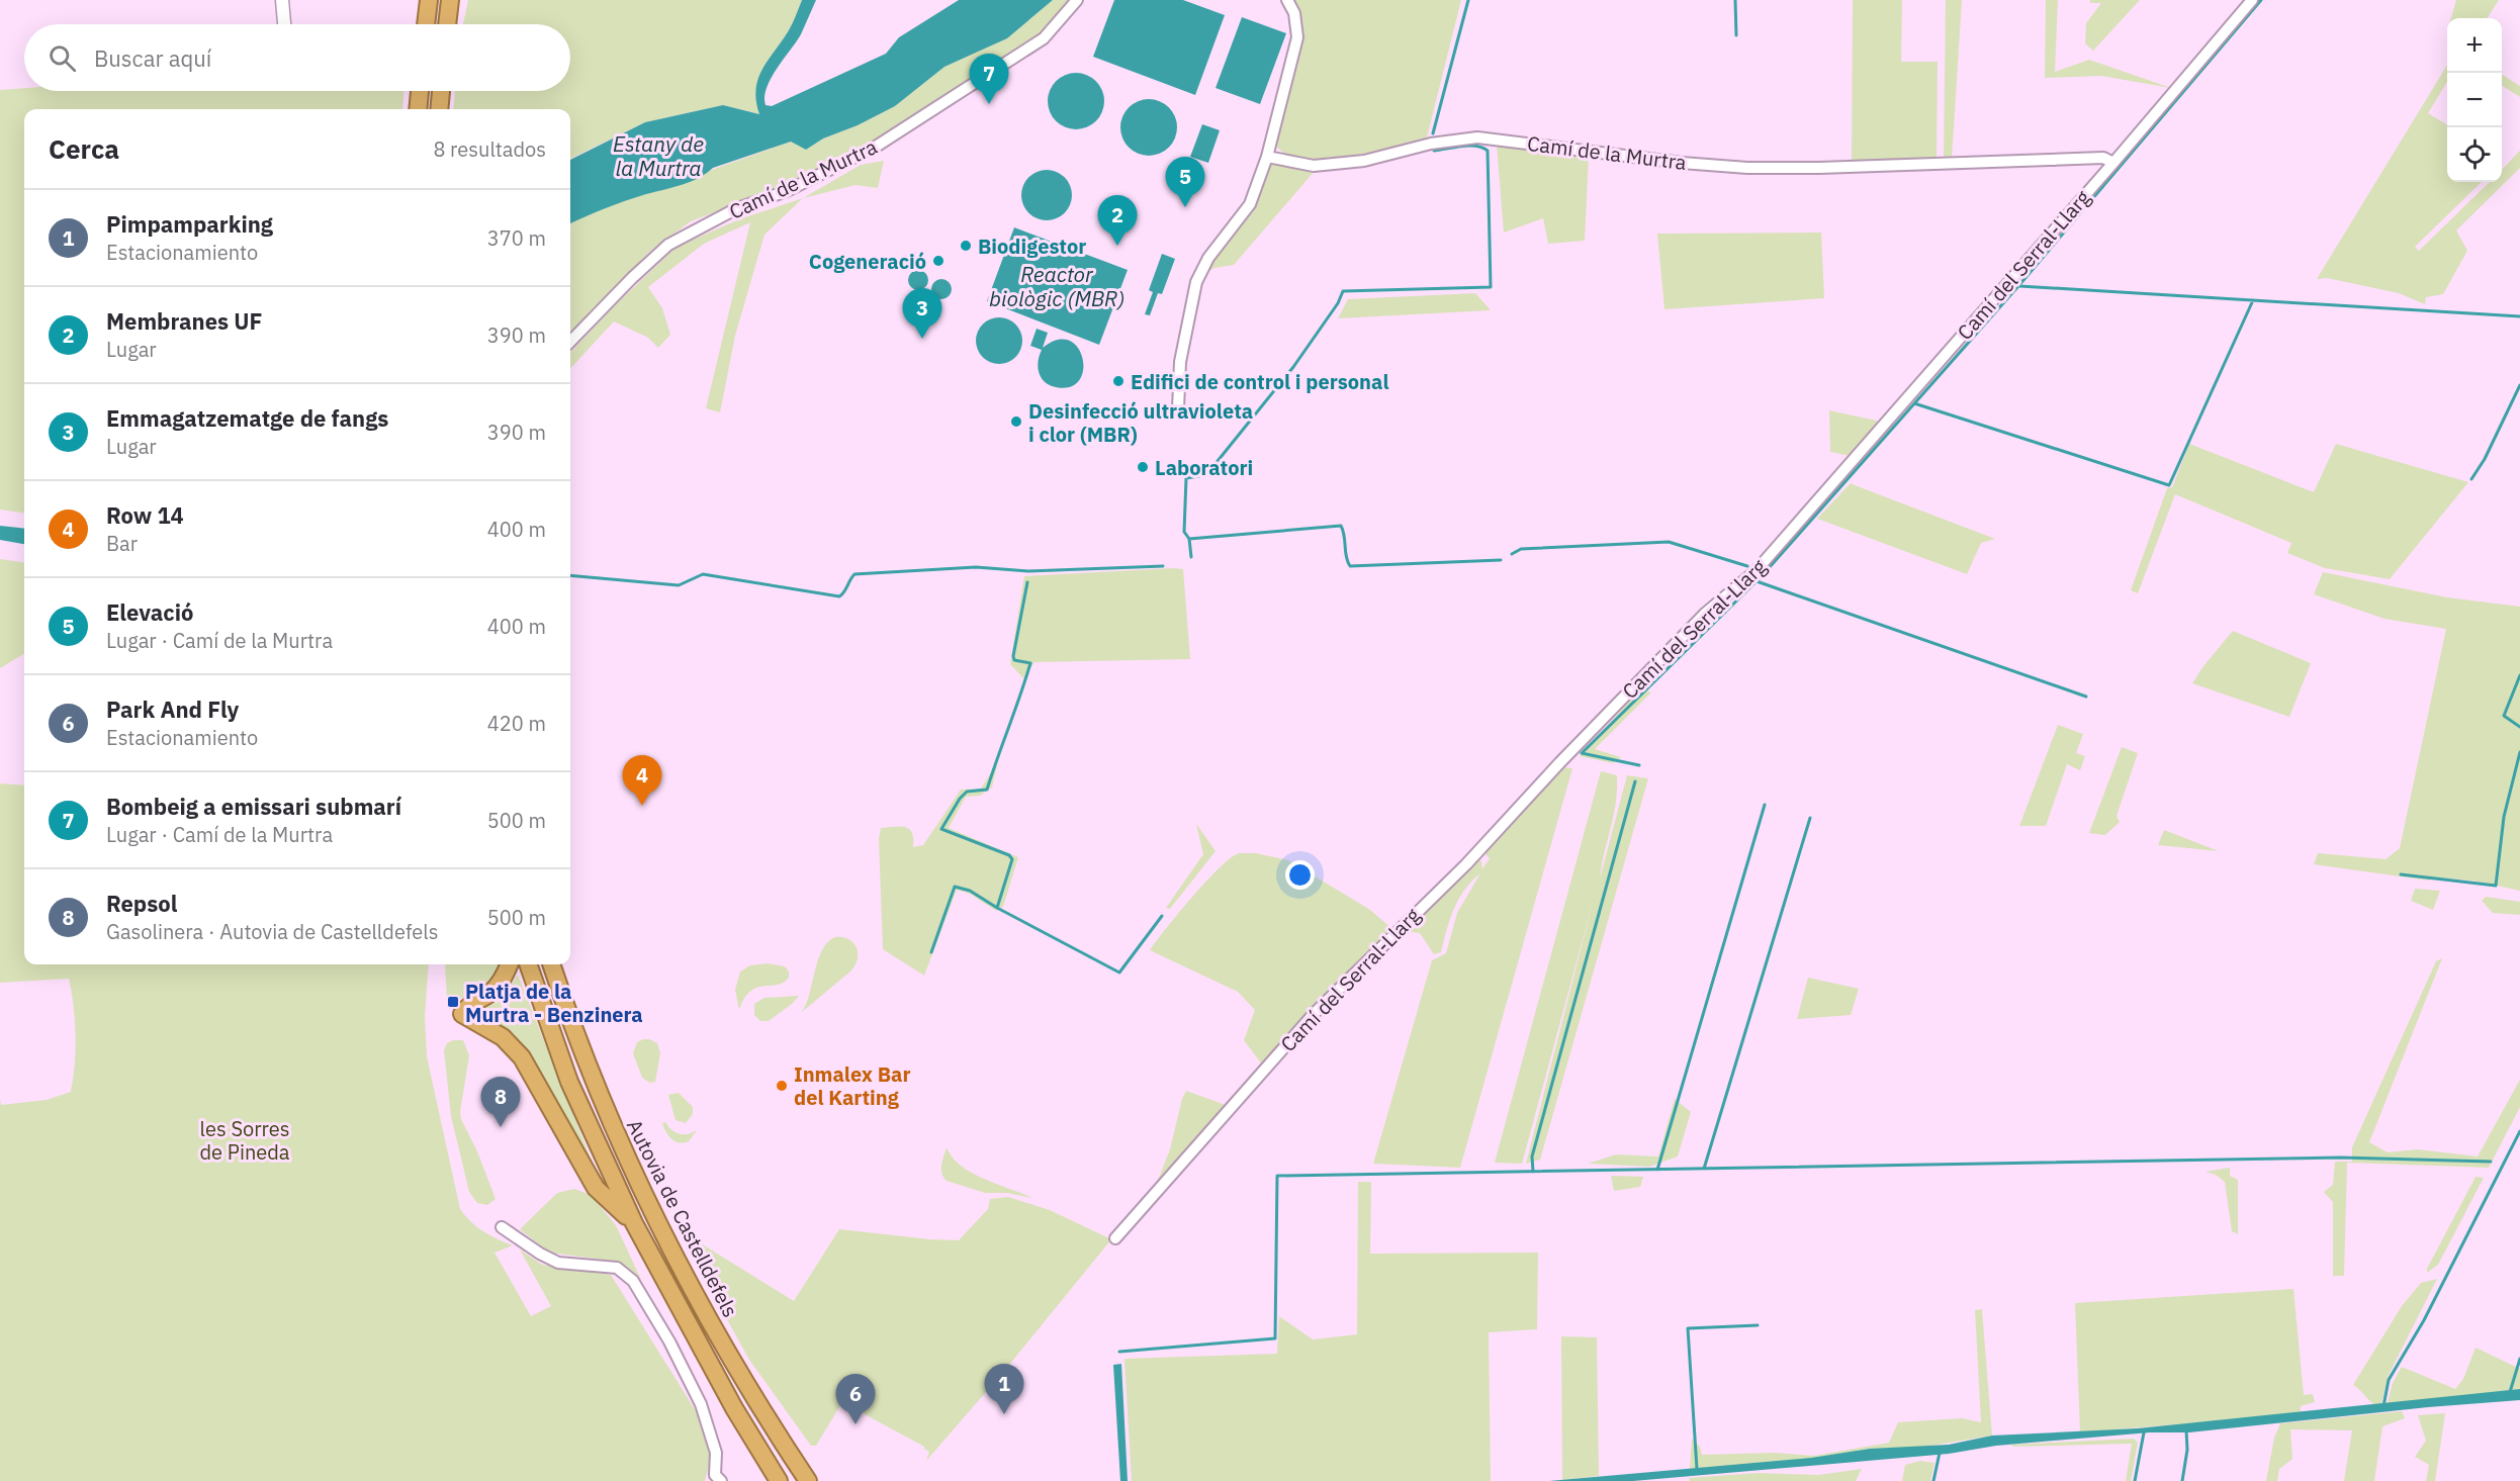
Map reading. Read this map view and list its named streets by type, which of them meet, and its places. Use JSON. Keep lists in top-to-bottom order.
{
  "streets": {
    "highway": ["Autovia de Castelldefels"],
    "street": ["Camí de la Murtra", "Camí del Serral-Llarg"]
  },
  "crossings": [
    ["Camí de la Murtra", "Camí del Serral-Llarg"]
  ],
  "water": ["Estany de la Murtra", "Reactor biològic (MBR)"],
  "parks": ["les Sorres de Pineda"],
  "places": {
    "other": [
      "Biodigestor",
      "Cogeneració",
      "Edifici de control i personal",
      "Desinfecció ultravioleta i clor (MBR)",
      "Laboratori",
      "Inmalex Bar del Karting"
    ],
    "transit": ["Platja de la Murtra - Benzinera"]
  },
  "page": {
    "map_buttons": ["+", "−"],
    "search": "Buscar aquí",
    "pins": [
      "7",
      "5",
      "2",
      "3",
      "4",
      "8",
      "1",
      "6"
    ],
    "heading": ["Cerca", "8 resultados"],
    "list": [
      {
        "mark": "1",
        "name": "Pimpamparking",
        "note": "Estacionamiento",
        "value": "370 m"
      },
      {
        "mark": "2",
        "name": "Membranes UF",
        "note": "Lugar",
        "value": "390 m"
      },
      {
        "mark": "3",
        "name": "Emmagatzematge de fangs",
        "note": "Lugar",
        "value": "390 m"
      },
      {
        "mark": "4",
        "name": "Row 14",
        "note": "Bar",
        "value": "400 m"
      },
      {
        "mark": "5",
        "name": "Elevació",
        "note": "Lugar · Camí de la Murtra",
        "value": "400 m"
      },
      {
        "mark": "6",
        "name": "Park And Fly",
        "note": "Estacionamiento",
        "value": "420 m"
      },
      {
        "mark": "7",
        "name": "Bombeig a emissari submarí",
        "note": "Lugar · Camí de la Murtra",
        "value": "500 m"
      },
      {
        "mark": "8",
        "name": "Repsol",
        "note": "Gasolinera · Autovia de Castelldefels",
        "value": "500 m"
      }
    ]
  }
}
